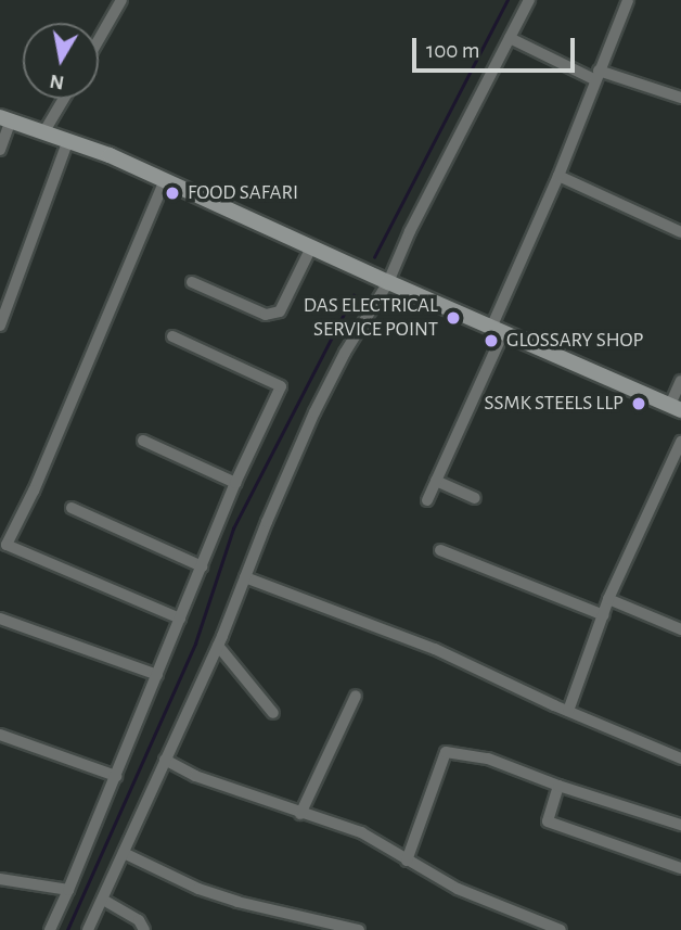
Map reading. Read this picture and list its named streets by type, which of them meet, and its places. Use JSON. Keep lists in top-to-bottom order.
{
  "places": [
    "FOOD SAFARI",
    "DAS ELECTRICAL SERVICE POINT",
    "GLOSSARY SHOP",
    "SSMK STEELS LLP"
  ],
  "scale_bar": "100 m",
  "north": "bottom"
}
